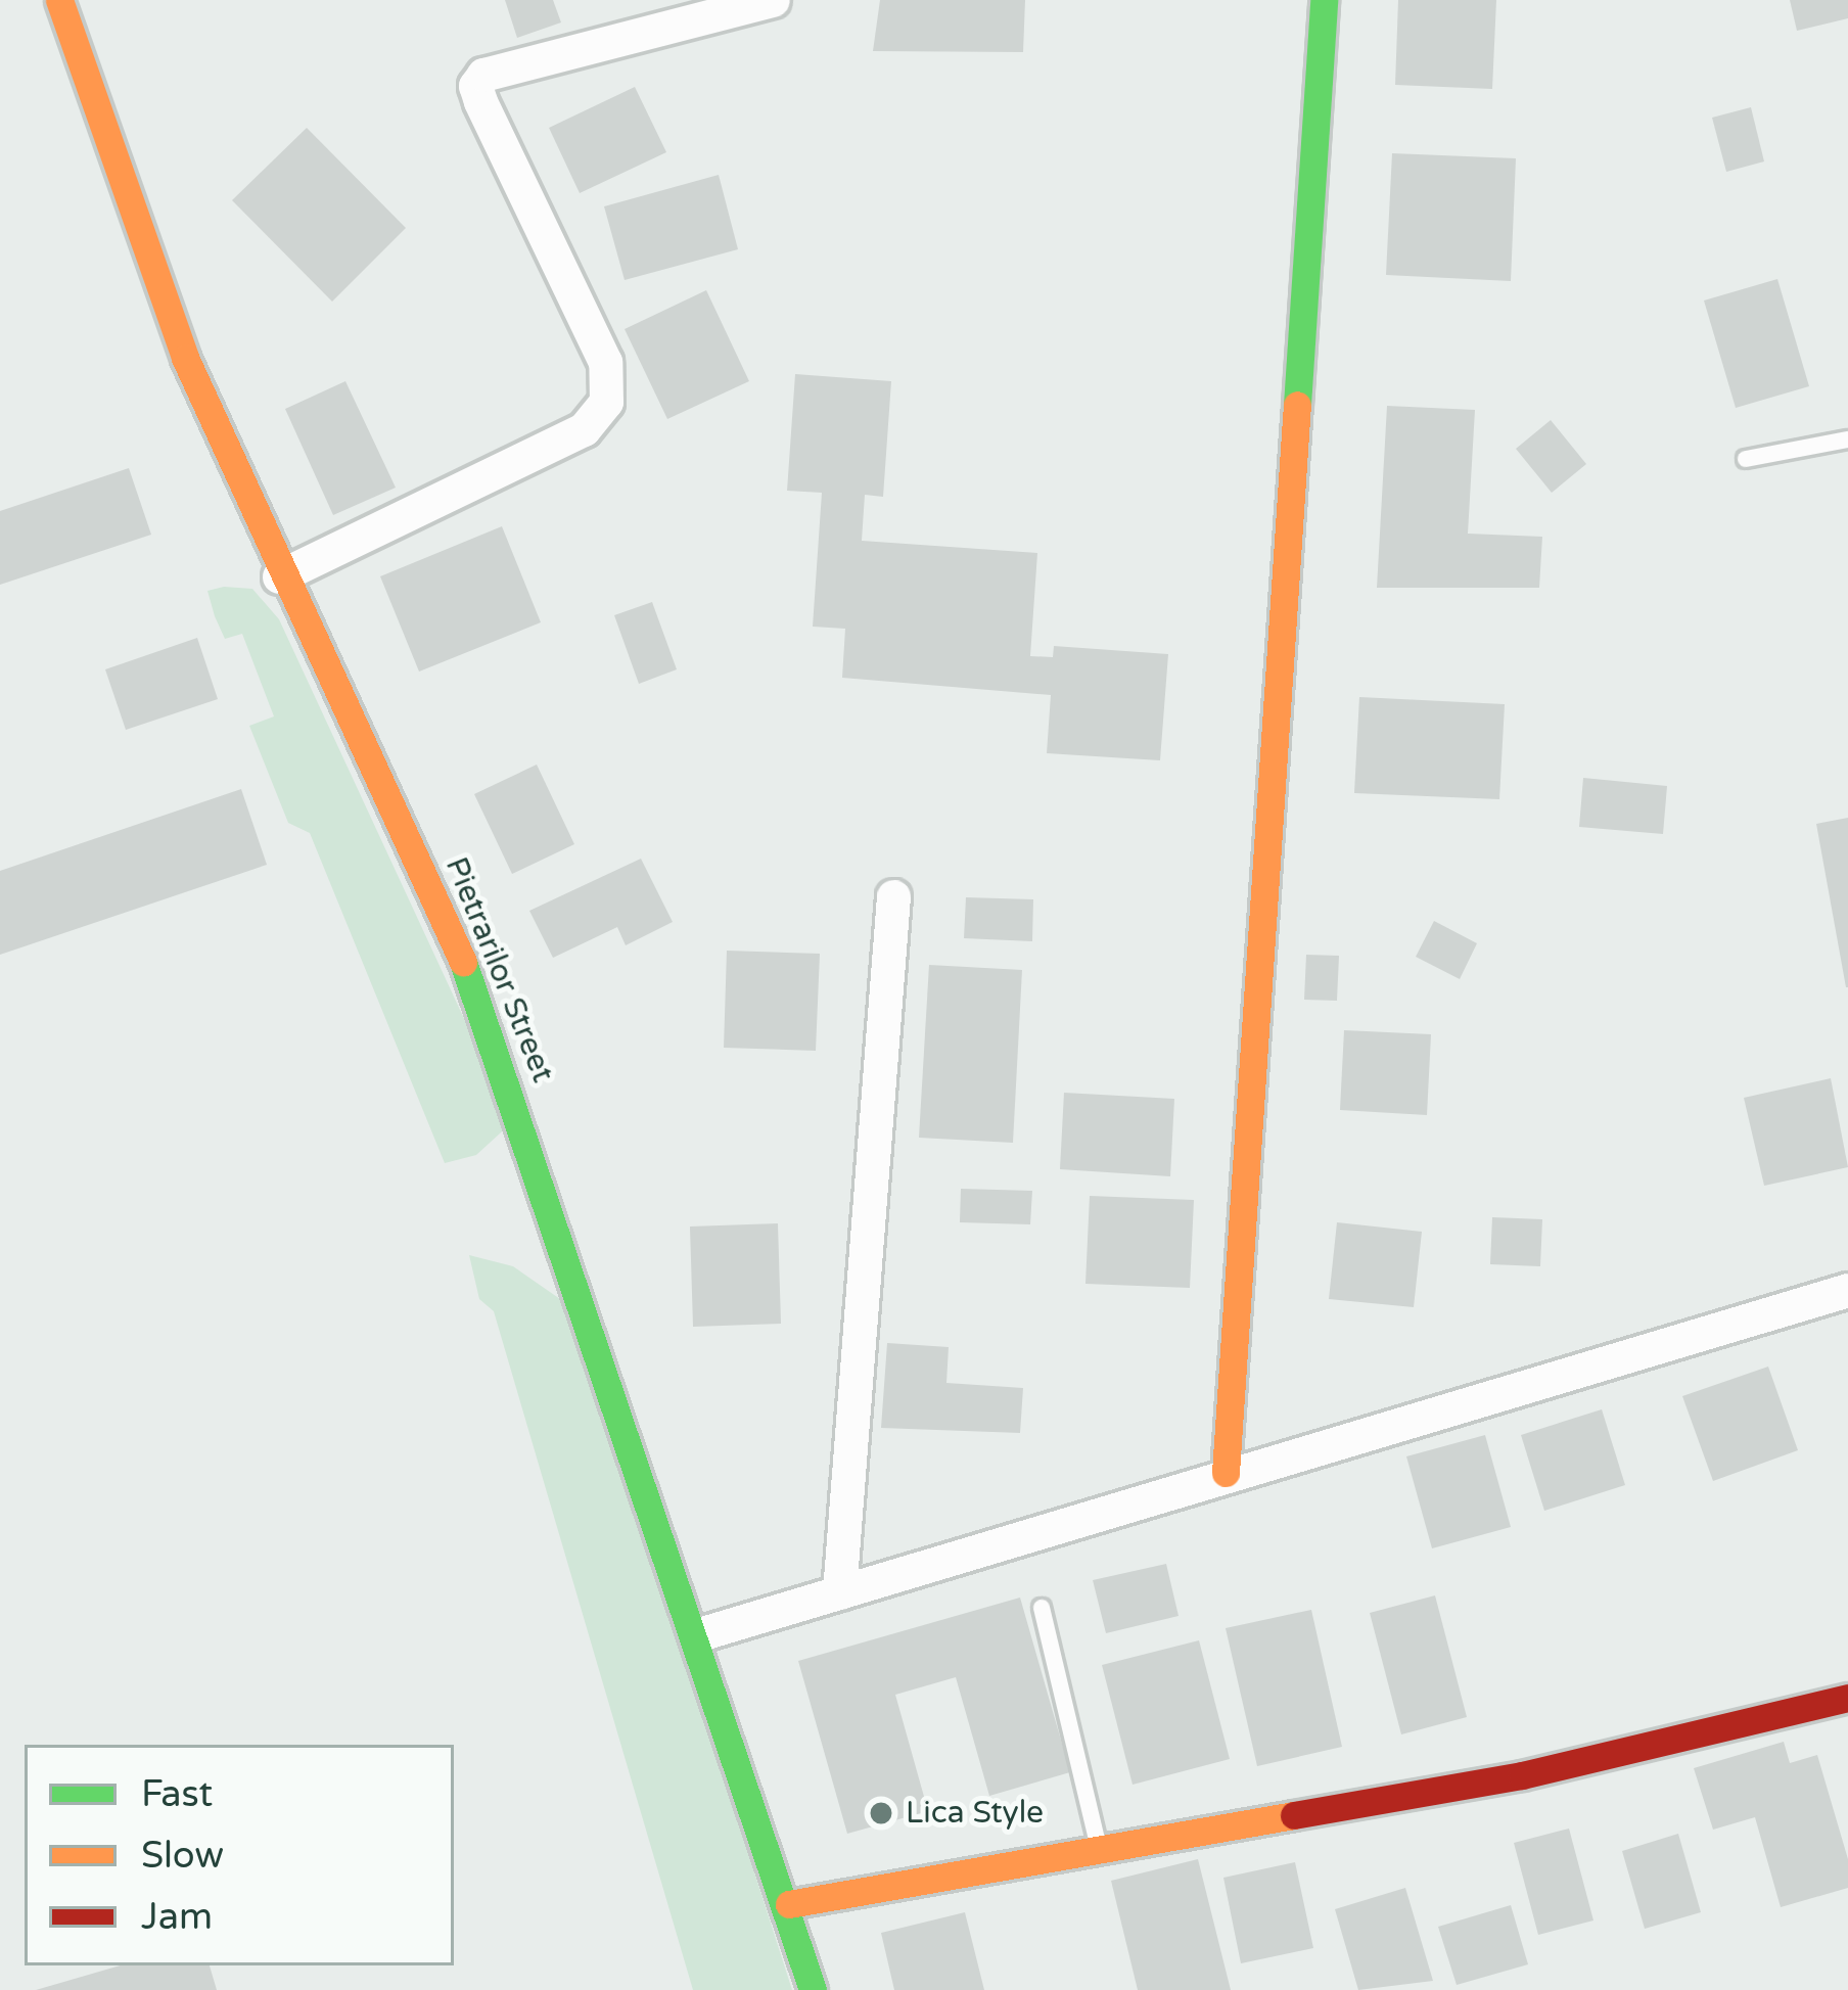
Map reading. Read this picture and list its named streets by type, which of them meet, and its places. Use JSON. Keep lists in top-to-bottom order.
{
  "streets": {
    "street": ["Pietrarilor Street"]
  },
  "places": ["Lica Style"],
  "legend": ["Fast", "Slow", "Jam"]
}
